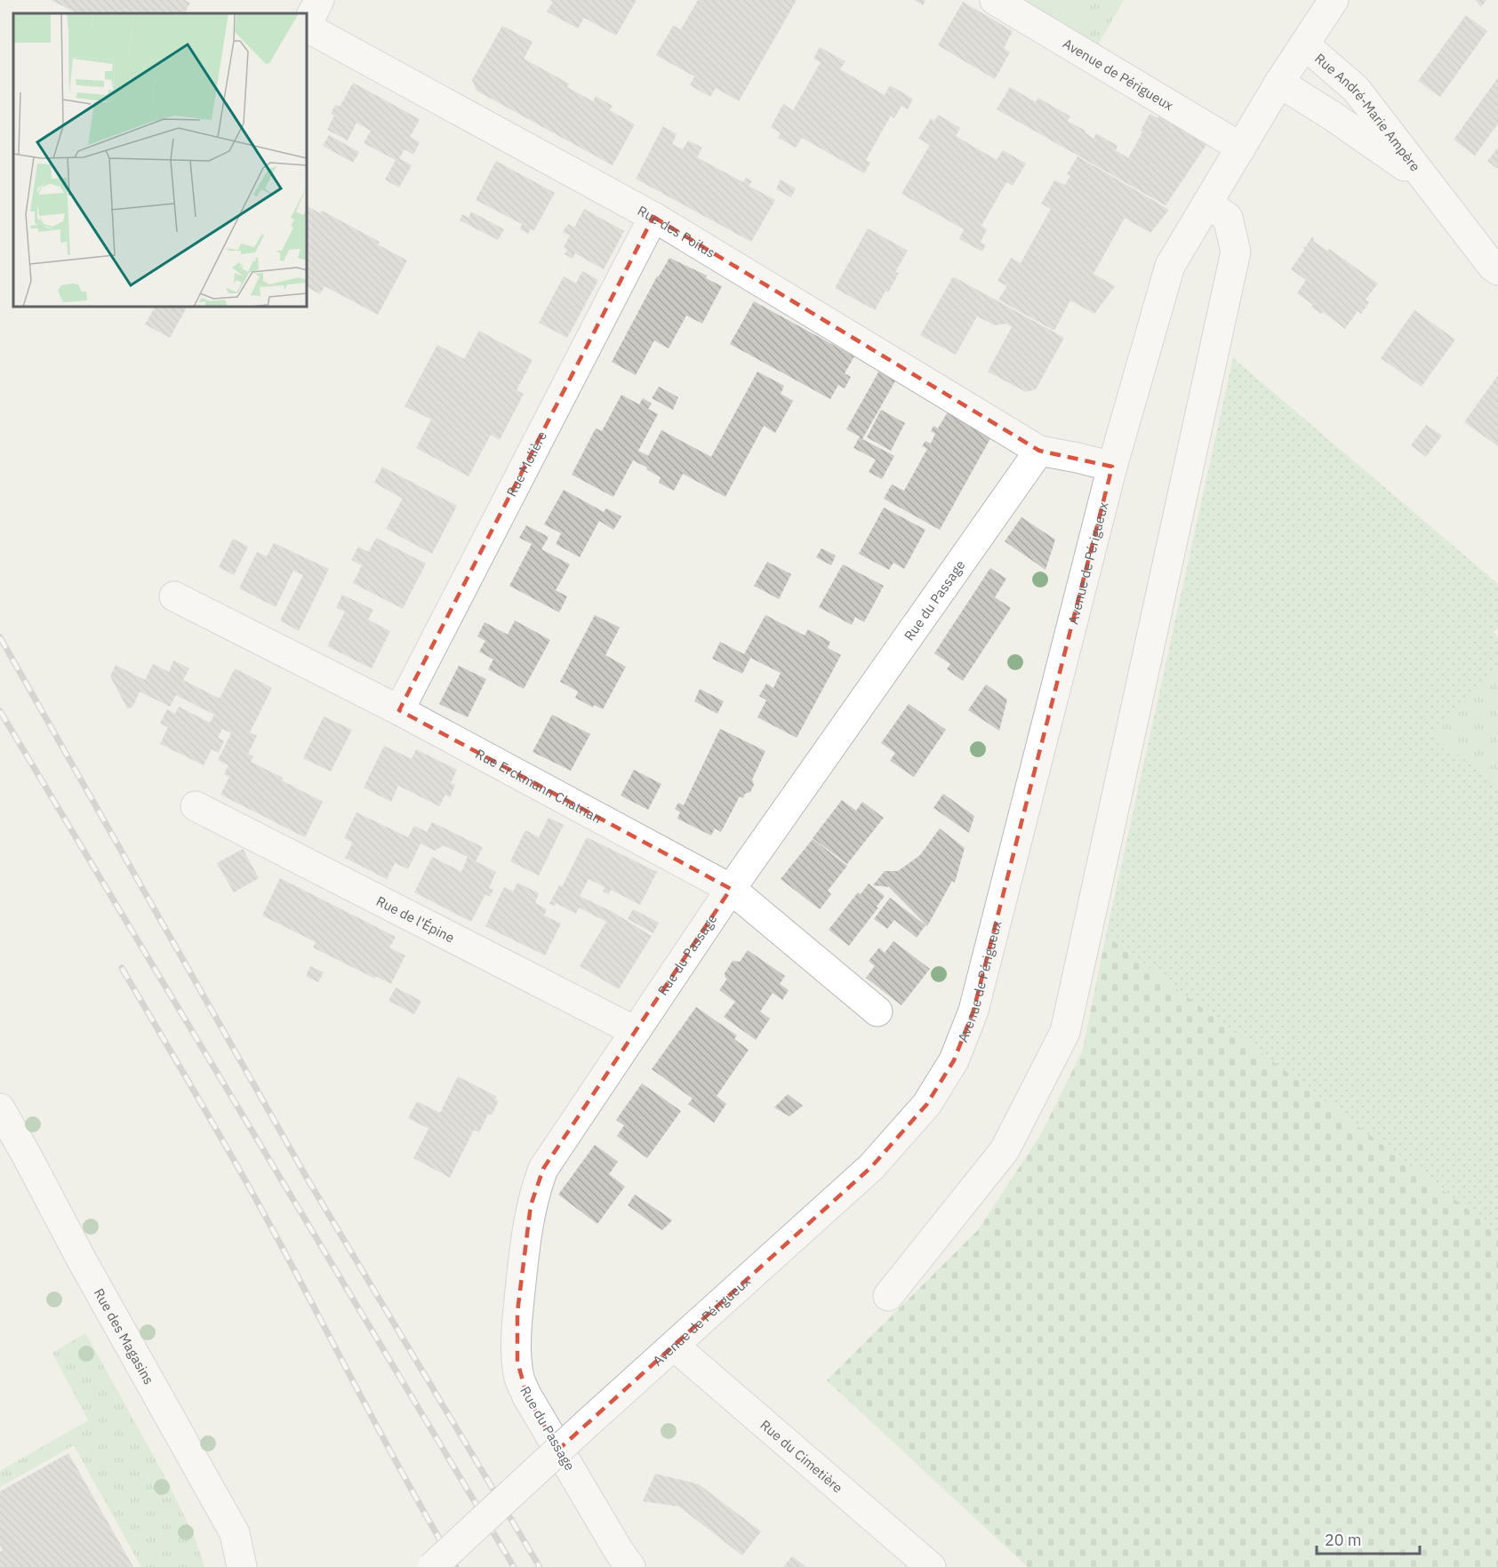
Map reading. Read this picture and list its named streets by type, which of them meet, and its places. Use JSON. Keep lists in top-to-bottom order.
{
  "streets": {
    "street": [
      "Avenue de Périgueux",
      "Rue André-Marie Ampère",
      "Rue des Poilus",
      "Rue Molière",
      "Rue du Passage",
      "Rue Erckmann Chatrian",
      "Rue de l'Épine",
      "Rue des Magasins",
      "Rue du Cimetière"
    ]
  },
  "crossings": [
    ["Avenue de Périgueux", "Rue André-Marie Ampère"],
    ["Avenue de Périgueux", "Rue du Cimetière"],
    ["Rue des Poilus", "Rue Molière"],
    ["Rue des Poilus", "Rue du Passage"],
    ["Rue Molière", "Rue Erckmann Chatrian"],
    ["Rue du Passage", "Rue Erckmann Chatrian"],
    ["Rue du Passage", "Rue de l'Épine"]
  ],
  "scale_bar": "20 m"
}
